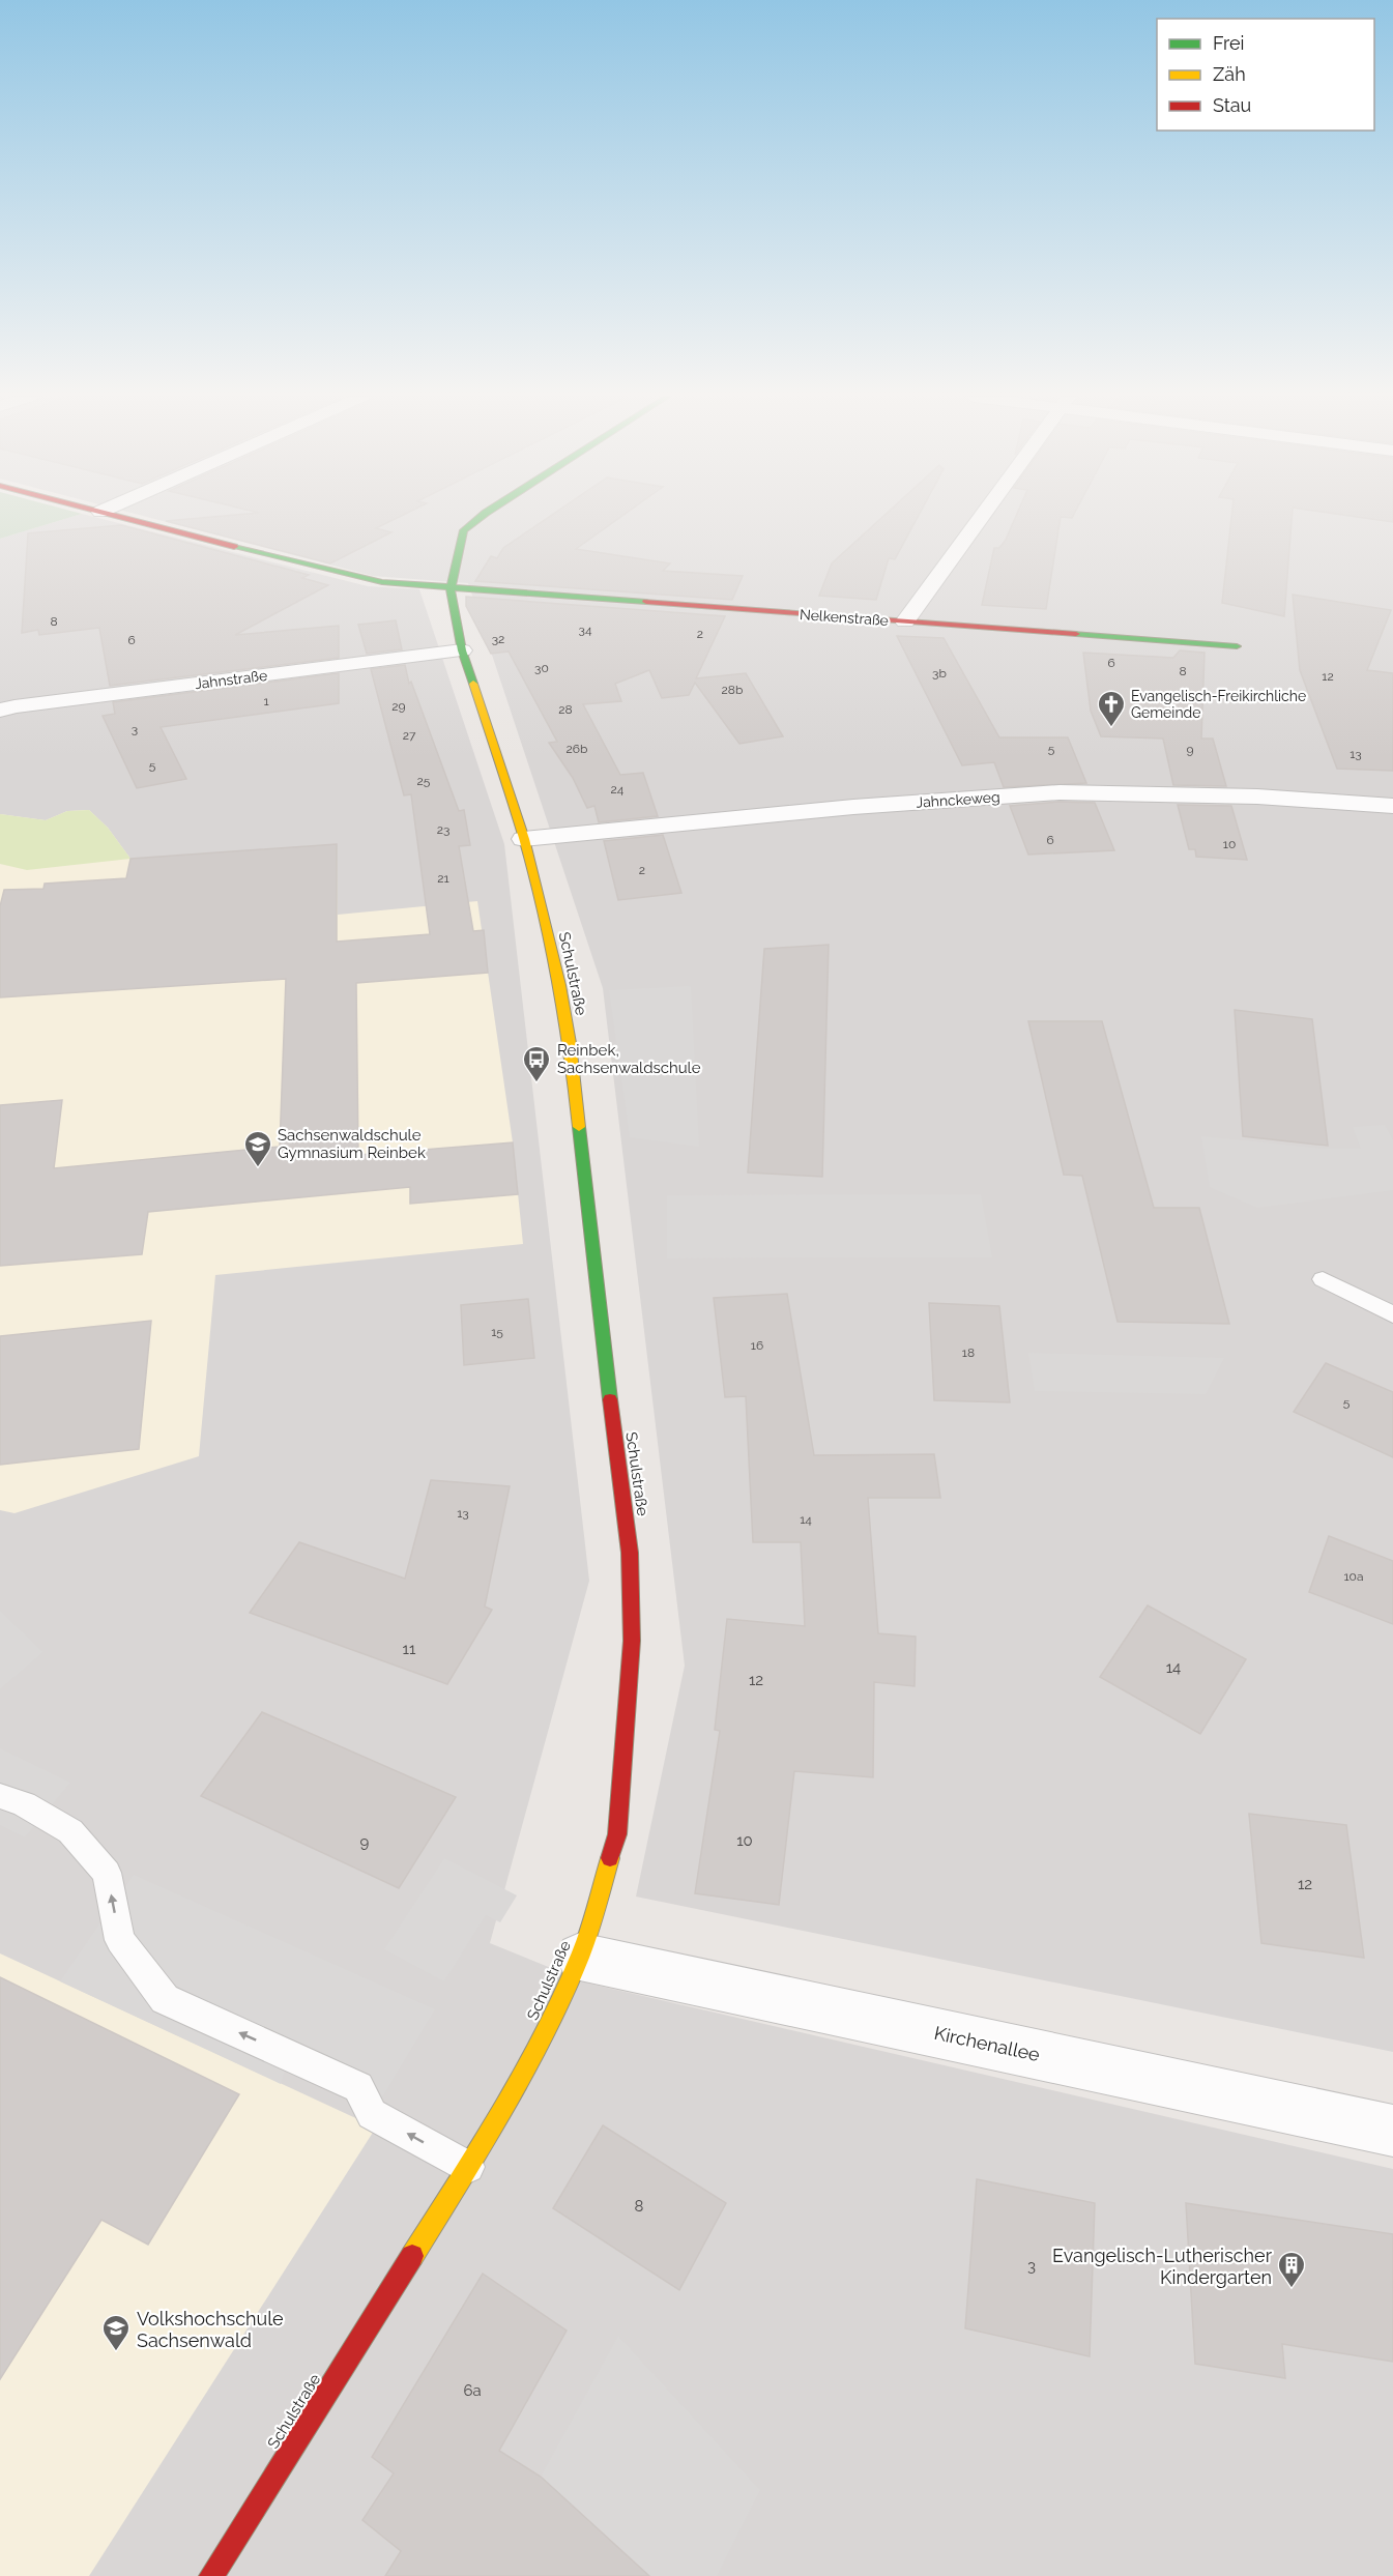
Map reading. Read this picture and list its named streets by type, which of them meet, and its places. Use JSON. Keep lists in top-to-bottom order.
{
  "streets": {
    "street": [
      "Nelkenstraße",
      "Jahnstraße",
      "Jahnckeweg",
      "Schulstraße",
      "Kirchenallee"
    ]
  },
  "crossings": [
    ["Nelkenstraße", "Schulstraße"],
    ["Jahnstraße", "Schulstraße"],
    ["Jahnckeweg", "Schulstraße"],
    ["Schulstraße", "Kirchenallee"]
  ],
  "places": {
    "church": ["Evangelisch-Freikirchliche Gemeinde"],
    "bus stop": ["Reinbek, Sachsenwaldschule"],
    "school or university": ["Sachsenwaldschule Gymnasium Reinbek", "Volkshochschule Sachsenwald"],
    "building": ["Evangelisch-Lutherischer Kindergarten"]
  },
  "house_numbers": [
    "8",
    "34",
    "2",
    "32",
    "6",
    "6",
    "30",
    "8",
    "3b",
    "12",
    "28b",
    "1",
    "29",
    "28",
    "3",
    "27",
    "26b",
    "5",
    "9",
    "13",
    "5",
    "25",
    "24",
    "23",
    "6",
    "10",
    "2",
    "21",
    "15",
    "16",
    "18",
    "5",
    "13",
    "14",
    "10a",
    "11",
    "14",
    "12",
    "10",
    "9",
    "12",
    "8",
    "3",
    "6a"
  ],
  "legend": ["Frei", "Zäh", "Stau"]
}
